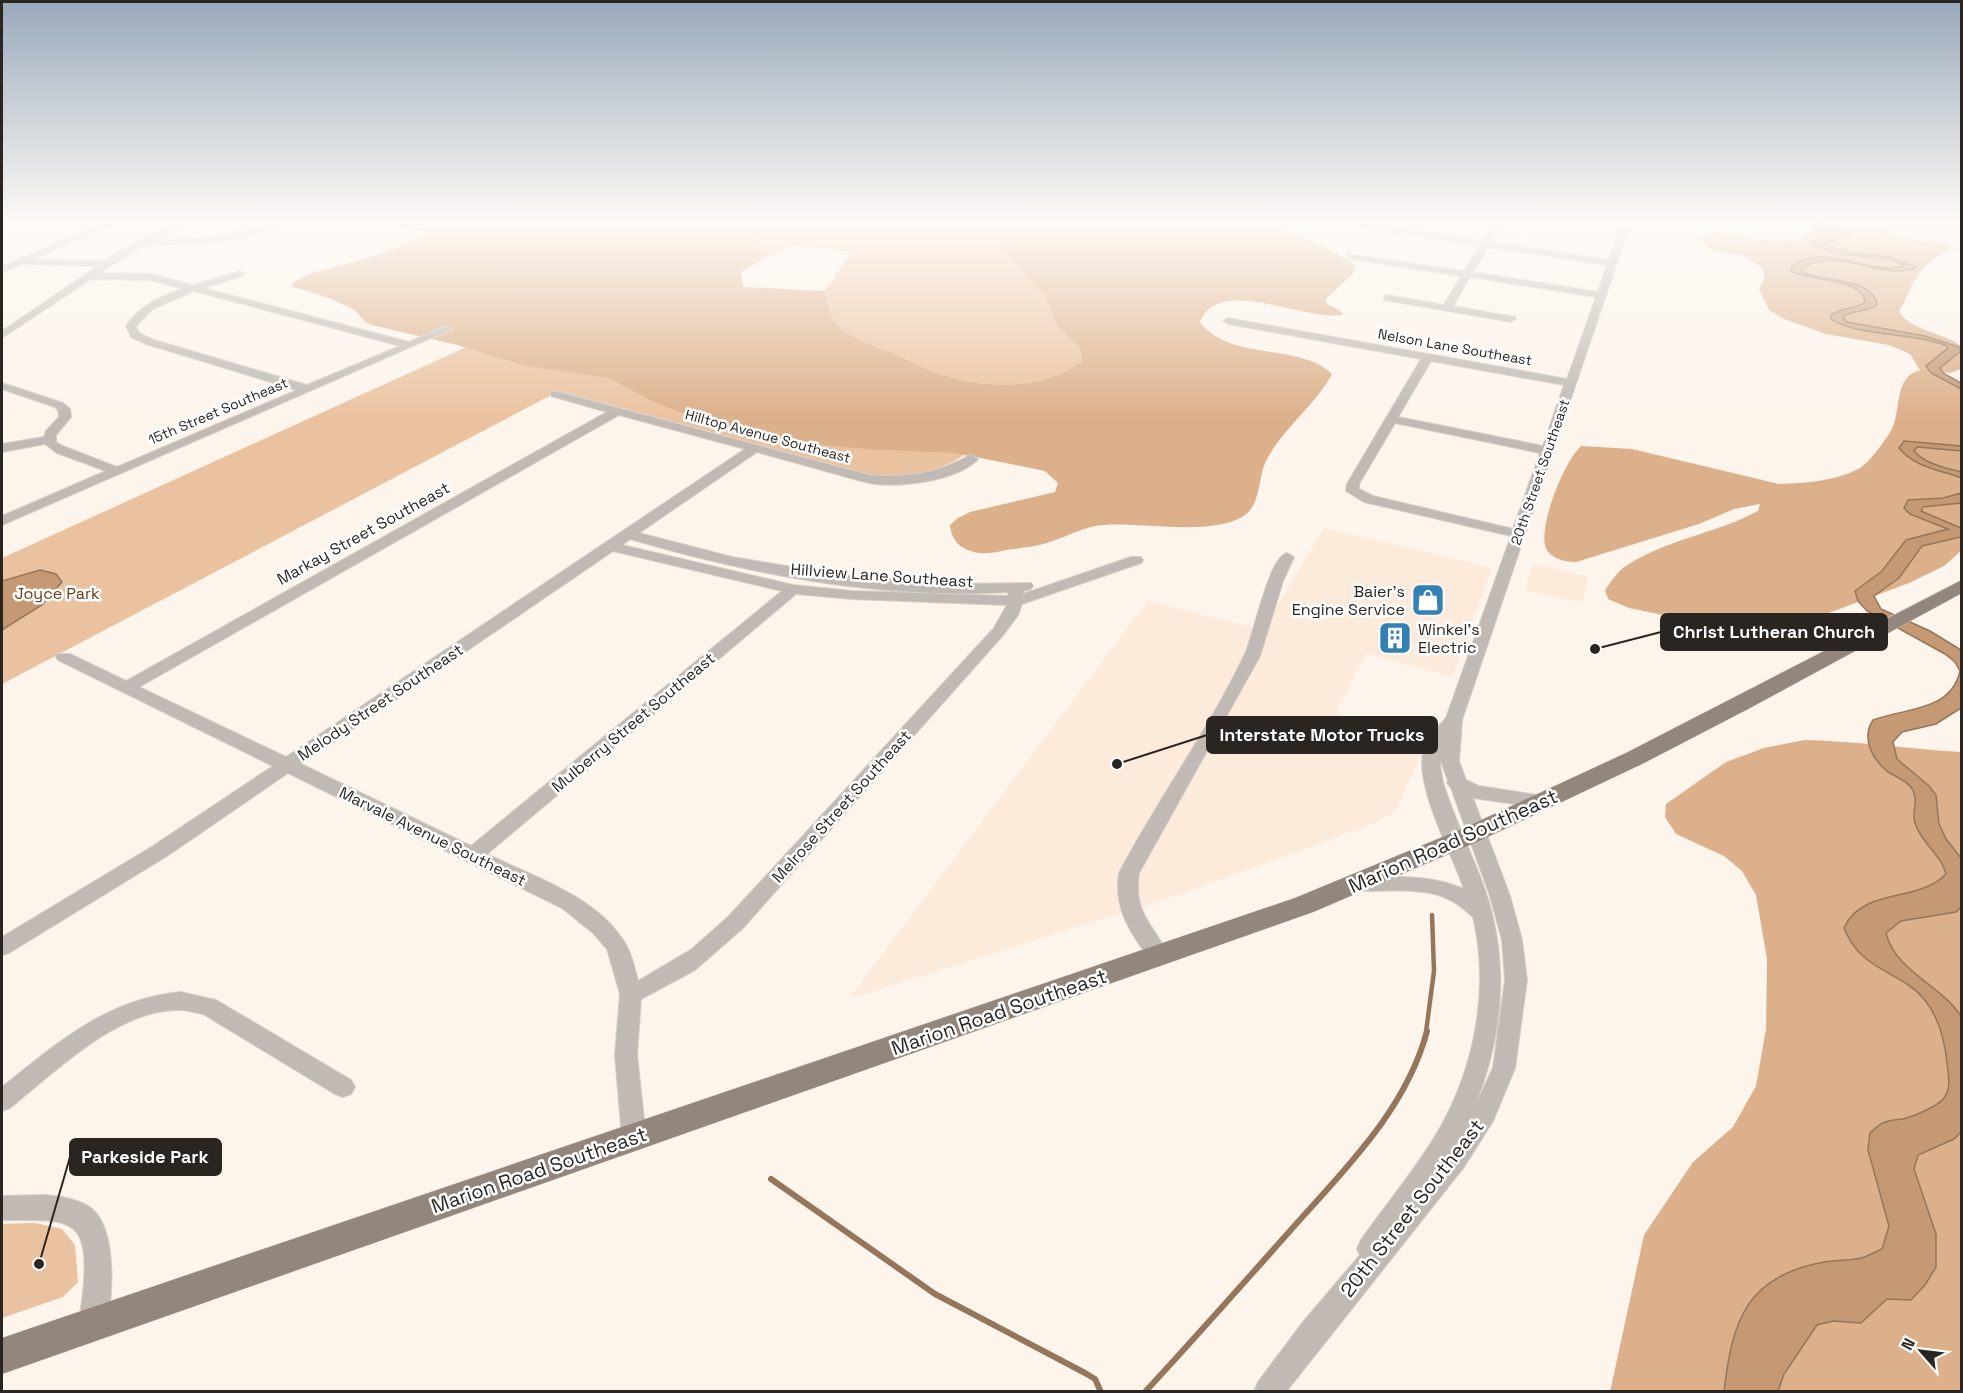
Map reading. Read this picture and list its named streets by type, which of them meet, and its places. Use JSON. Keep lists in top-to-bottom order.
{
  "streets": {
    "main road": ["Marion Road Southeast"],
    "street": [
      "Nelson Lane Southeast",
      "15th Street Southeast",
      "Hilltop Avenue Southeast",
      "20th Street Southeast",
      "Markay Street Southeast",
      "Hillview Lane Southeast",
      "Melody Street Southeast",
      "Mulberry Street Southeast",
      "Melrose Street Southeast",
      "Marvale Avenue Southeast"
    ]
  },
  "crossings": [
    ["Nelson Lane Southeast", "20th Street Southeast"],
    ["Hilltop Avenue Southeast", "Markay Street Southeast"],
    ["Hilltop Avenue Southeast", "Melody Street Southeast"],
    ["20th Street Southeast", "Marion Road Southeast"],
    ["Markay Street Southeast", "Marvale Avenue Southeast"],
    ["Hillview Lane Southeast", "Melody Street Southeast"],
    ["Hillview Lane Southeast", "Mulberry Street Southeast"],
    ["Hillview Lane Southeast", "Melrose Street Southeast"],
    ["Melody Street Southeast", "Marvale Avenue Southeast"],
    ["Mulberry Street Southeast", "Marvale Avenue Southeast"],
    ["Melrose Street Southeast", "Marvale Avenue Southeast"],
    ["Marvale Avenue Southeast", "Marion Road Southeast"]
  ],
  "parks": ["Joyce Park"],
  "places": {
    "shop": ["Baier's Engine Service"],
    "building": ["Winkel's Electric"],
    "other": ["Christ Lutheran Church", "Interstate Motor Trucks", "Parkeside Park"]
  },
  "north": "top left"
}
